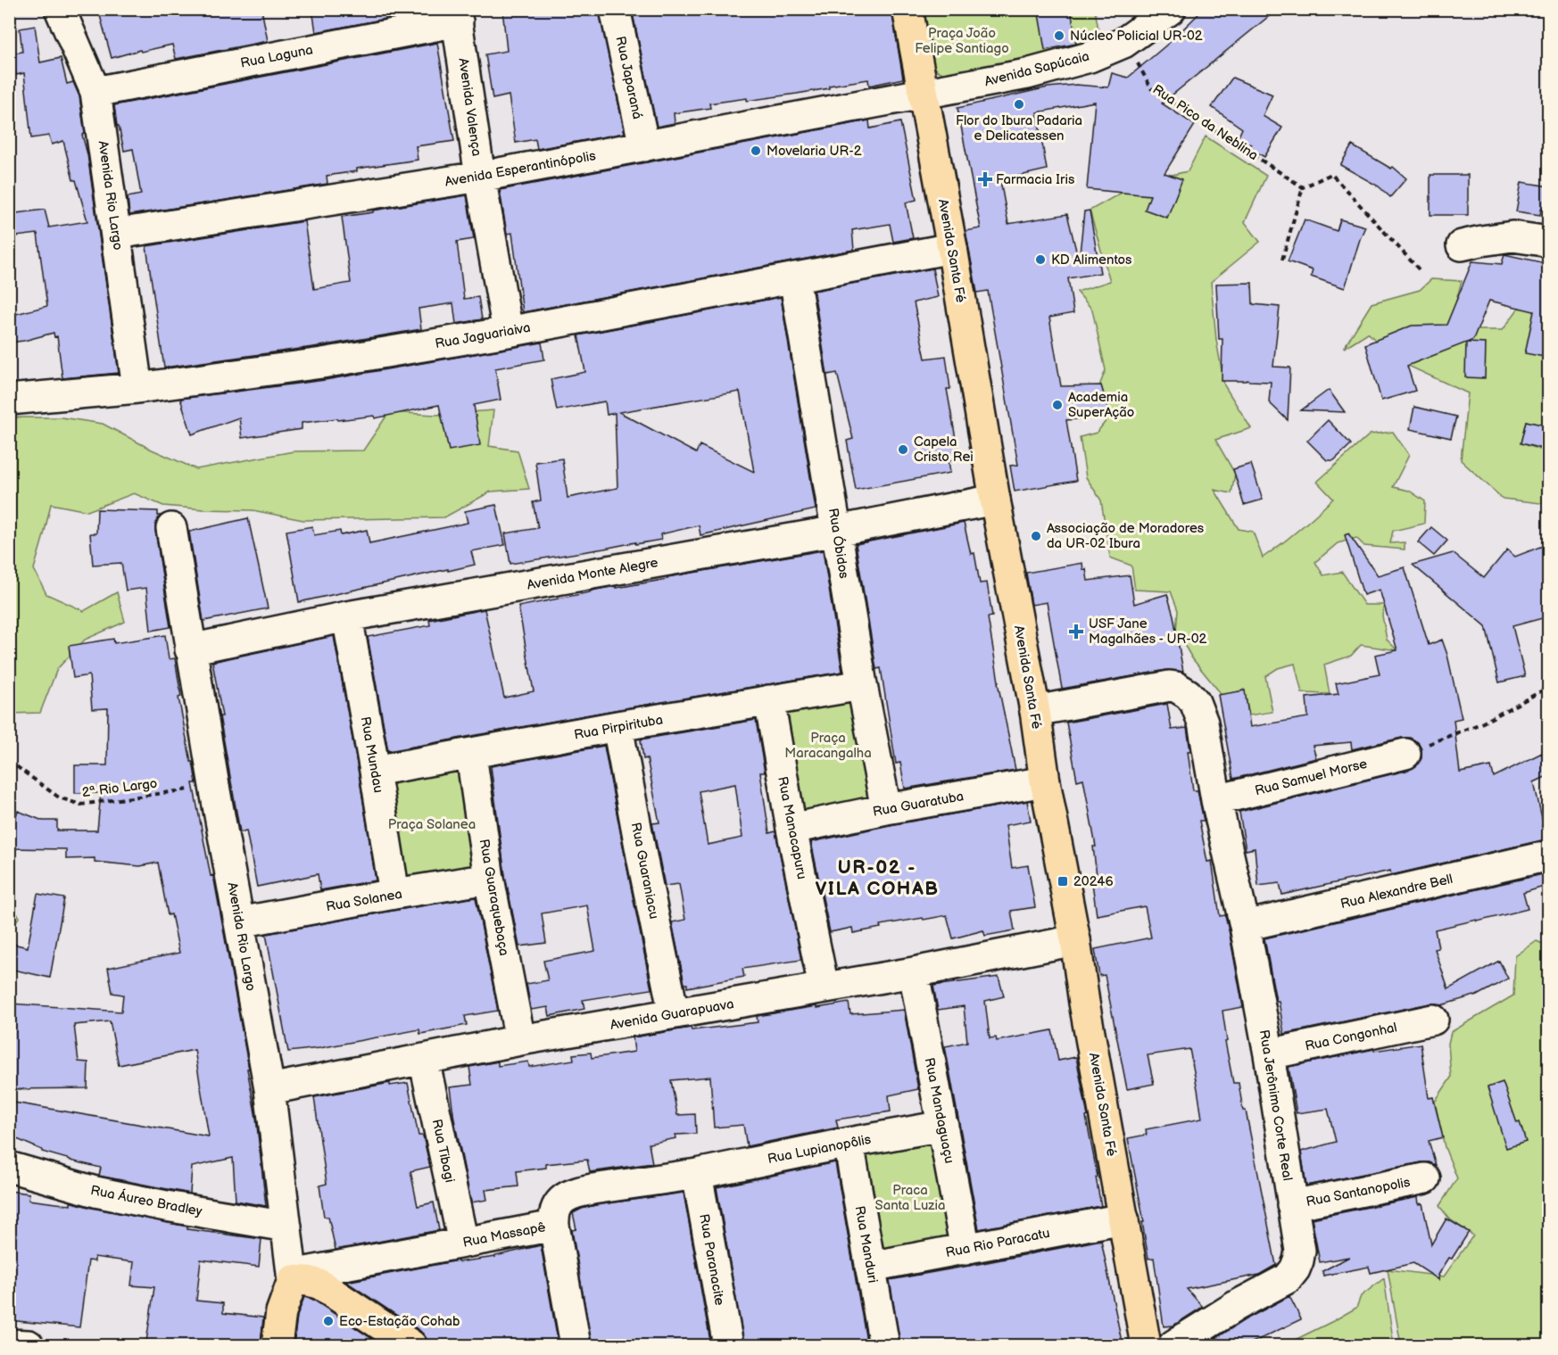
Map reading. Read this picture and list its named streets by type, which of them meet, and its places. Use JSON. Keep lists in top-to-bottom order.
{
  "streets": {
    "main road": ["Avenida Rio Largo", "Avenida Santa Fé"],
    "street": [
      "Rua Laguna",
      "Avenida Sapúcaia",
      "Rua Japaraná",
      "Avenida Valença",
      "Avenida Esperantinópolis",
      "Rua Jaguariaiva",
      "Rua Óbidos",
      "Avenida Monte Alegre",
      "Rua Pirpirituba",
      "Rua Mundau",
      "Rua Samuel Morse",
      "Rua Guaratuba",
      "Rua Manacapuru",
      "Rua Guaraniacu",
      "Rua Alexandre Bell",
      "Rua Guaraquebaça",
      "Rua Solanea",
      "Avenida Guarapuava",
      "Rua Congonhal",
      "Rua Jerônimo Corte Real",
      "Rua Mandaguaçu",
      "Rua Lupianopôlis",
      "Rua Tibagi",
      "Rua Santanopolis",
      "Rua Áureo Bradley",
      "Rua Massapê",
      "Rua Rio Paracatu",
      "Rua Manduri",
      "Rua Paranacite"
    ],
    "path": ["Rua Pico da Neblina", "2ª Rio Largo"]
  },
  "crossings": [
    ["Rua Laguna", "Avenida Valença"],
    ["Rua Laguna", "Avenida Rio Largo"],
    ["Avenida Sapúcaia", "Rua Pico da Neblina"],
    ["Avenida Sapúcaia", "Avenida Esperantinópolis"],
    ["Avenida Sapúcaia", "Avenida Santa Fé"],
    ["Rua Japaraná", "Avenida Esperantinópolis"],
    ["Avenida Valença", "Avenida Esperantinópolis"],
    ["Avenida Valença", "Rua Jaguariaiva"],
    ["Avenida Esperantinópolis", "Avenida Rio Largo"],
    ["Avenida Esperantinópolis", "Avenida Santa Fé"],
    ["Avenida Rio Largo", "Rua Jaguariaiva"],
    ["Avenida Rio Largo", "Avenida Monte Alegre"],
    ["Avenida Rio Largo", "2ª Rio Largo"],
    ["Avenida Rio Largo", "Rua Solanea"],
    ["Avenida Rio Largo", "Avenida Guarapuava"],
    ["Avenida Rio Largo", "Rua Áureo Bradley"],
    ["Avenida Rio Largo", "Rua Massapê"],
    ["Avenida Santa Fé", "Rua Jaguariaiva"],
    ["Avenida Santa Fé", "Avenida Monte Alegre"],
    ["Avenida Santa Fé", "Rua Guaratuba"],
    ["Avenida Santa Fé", "Avenida Guarapuava"],
    ["Avenida Santa Fé", "Rua Jerônimo Corte Real"],
    ["Avenida Santa Fé", "Rua Rio Paracatu"],
    ["Rua Jaguariaiva", "Rua Óbidos"],
    ["Rua Óbidos", "Avenida Monte Alegre"],
    ["Rua Óbidos", "Rua Pirpirituba"],
    ["Rua Óbidos", "Rua Guaratuba"],
    ["Avenida Monte Alegre", "Rua Mundau"],
    ["Rua Pirpirituba", "Rua Mundau"],
    ["Rua Pirpirituba", "Rua Manacapuru"],
    ["Rua Pirpirituba", "Rua Guaraniacu"],
    ["Rua Pirpirituba", "Rua Guaraquebaça"],
    ["Rua Mundau", "Rua Solanea"],
    ["Rua Samuel Morse", "Rua Jerônimo Corte Real"],
    ["Rua Guaratuba", "Rua Manacapuru"],
    ["Rua Manacapuru", "Avenida Guarapuava"],
    ["Rua Guaraniacu", "Avenida Guarapuava"],
    ["Rua Alexandre Bell", "Rua Jerônimo Corte Real"],
    ["Rua Guaraquebaça", "Rua Solanea"],
    ["Rua Guaraquebaça", "Avenida Guarapuava"],
    ["Avenida Guarapuava", "Rua Mandaguaçu"],
    ["Avenida Guarapuava", "Rua Tibagi"],
    ["Rua Congonhal", "Rua Jerônimo Corte Real"],
    ["Rua Jerônimo Corte Real", "Rua Santanopolis"],
    ["Rua Mandaguaçu", "Rua Lupianopôlis"],
    ["Rua Mandaguaçu", "Rua Rio Paracatu"],
    ["Rua Lupianopôlis", "Rua Massapê"],
    ["Rua Lupianopôlis", "Rua Manduri"],
    ["Rua Lupianopôlis", "Rua Paranacite"],
    ["Rua Tibagi", "Rua Massapê"],
    ["Rua Massapê", "Rua Paranacite"],
    ["Rua Rio Paracatu", "Rua Manduri"]
  ],
  "districts": ["UR-02 - VILA COHAB"],
  "parks": [
    "Praça João Felipe Santiago",
    "Praça Maracangalha",
    "Praça Solanea",
    "Praca Santa Luzia"
  ],
  "places": {
    "other": [
      "Núcleo Policial UR-02",
      "Flor do Ibura Padaria e Delicatessen",
      "Movelaria UR-2",
      "KD Alimentos",
      "Academia SuperAção",
      "Capela Cristo Rei",
      "Associação de Moradores da UR-02 Ibura",
      "Eco-Estação Cohab"
    ],
    "health": ["Farmacia Iris", "USF Jane Magalhães - UR-02"],
    "transit": ["20246"]
  }
}
